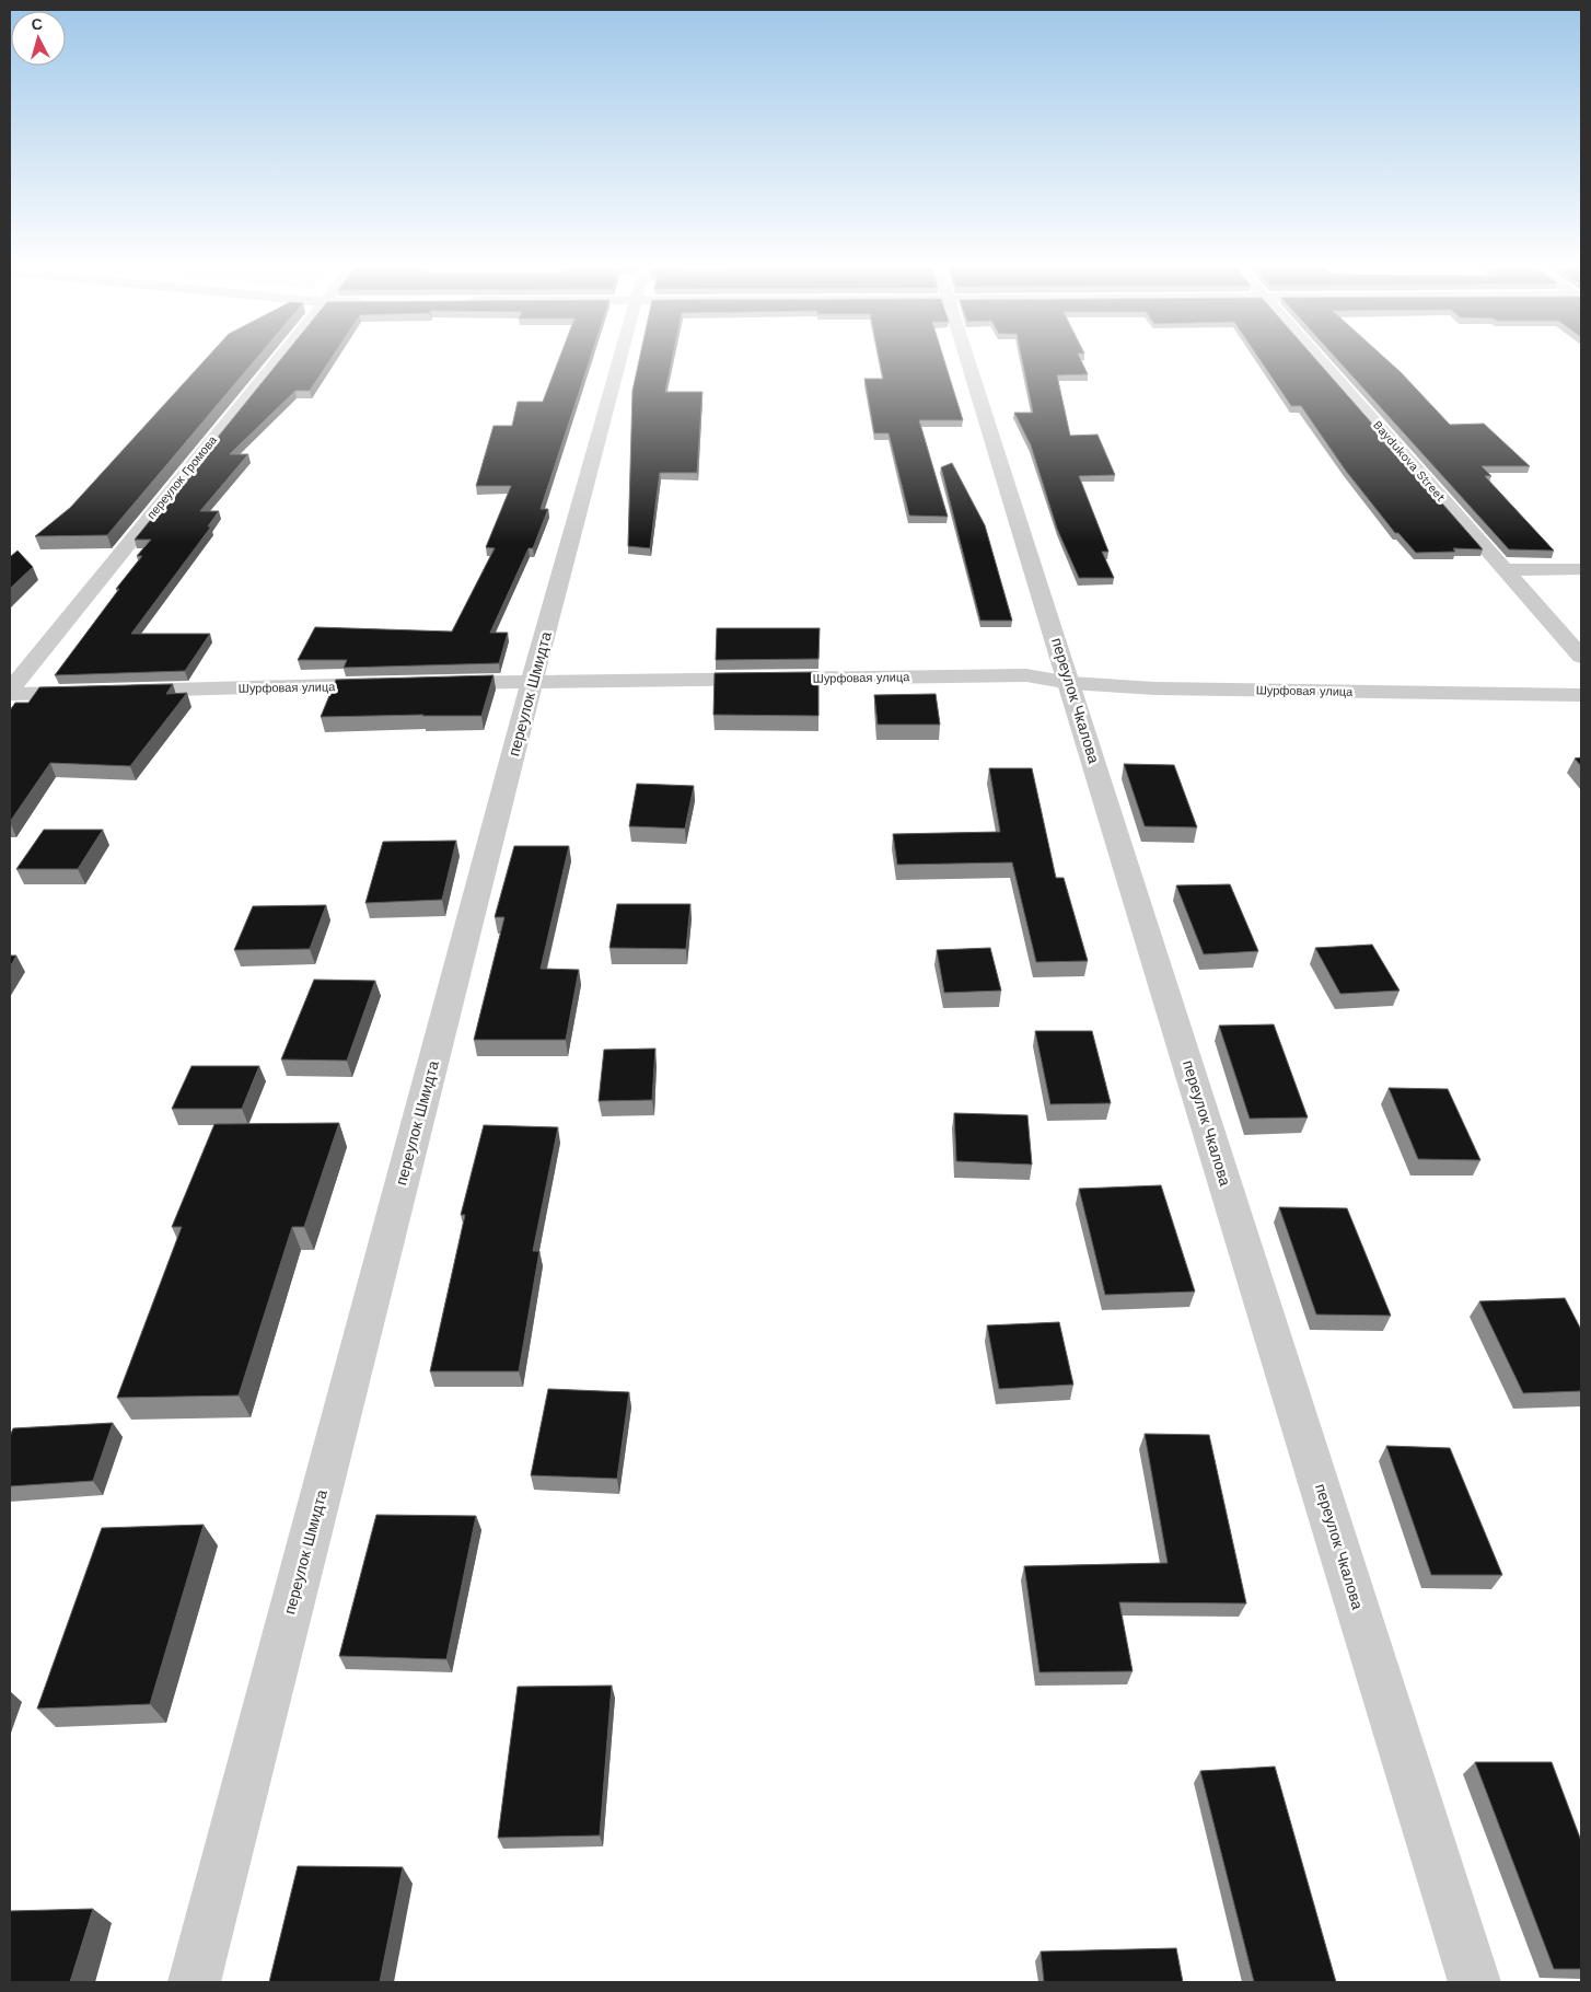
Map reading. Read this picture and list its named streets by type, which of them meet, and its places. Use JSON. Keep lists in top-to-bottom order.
{
  "streets": {
    "street": [
      "Baydukova Street",
      "переулок Громова",
      "Шурфовая улица",
      "переулок Шмидта",
      "переулок Чкалова"
    ]
  },
  "crossings": [
    ["переулок Громова", "Шурфовая улица"],
    ["Шурфовая улица", "переулок Шмидта"],
    ["Шурфовая улица", "переулок Чкалова"]
  ],
  "north": "top"
}
